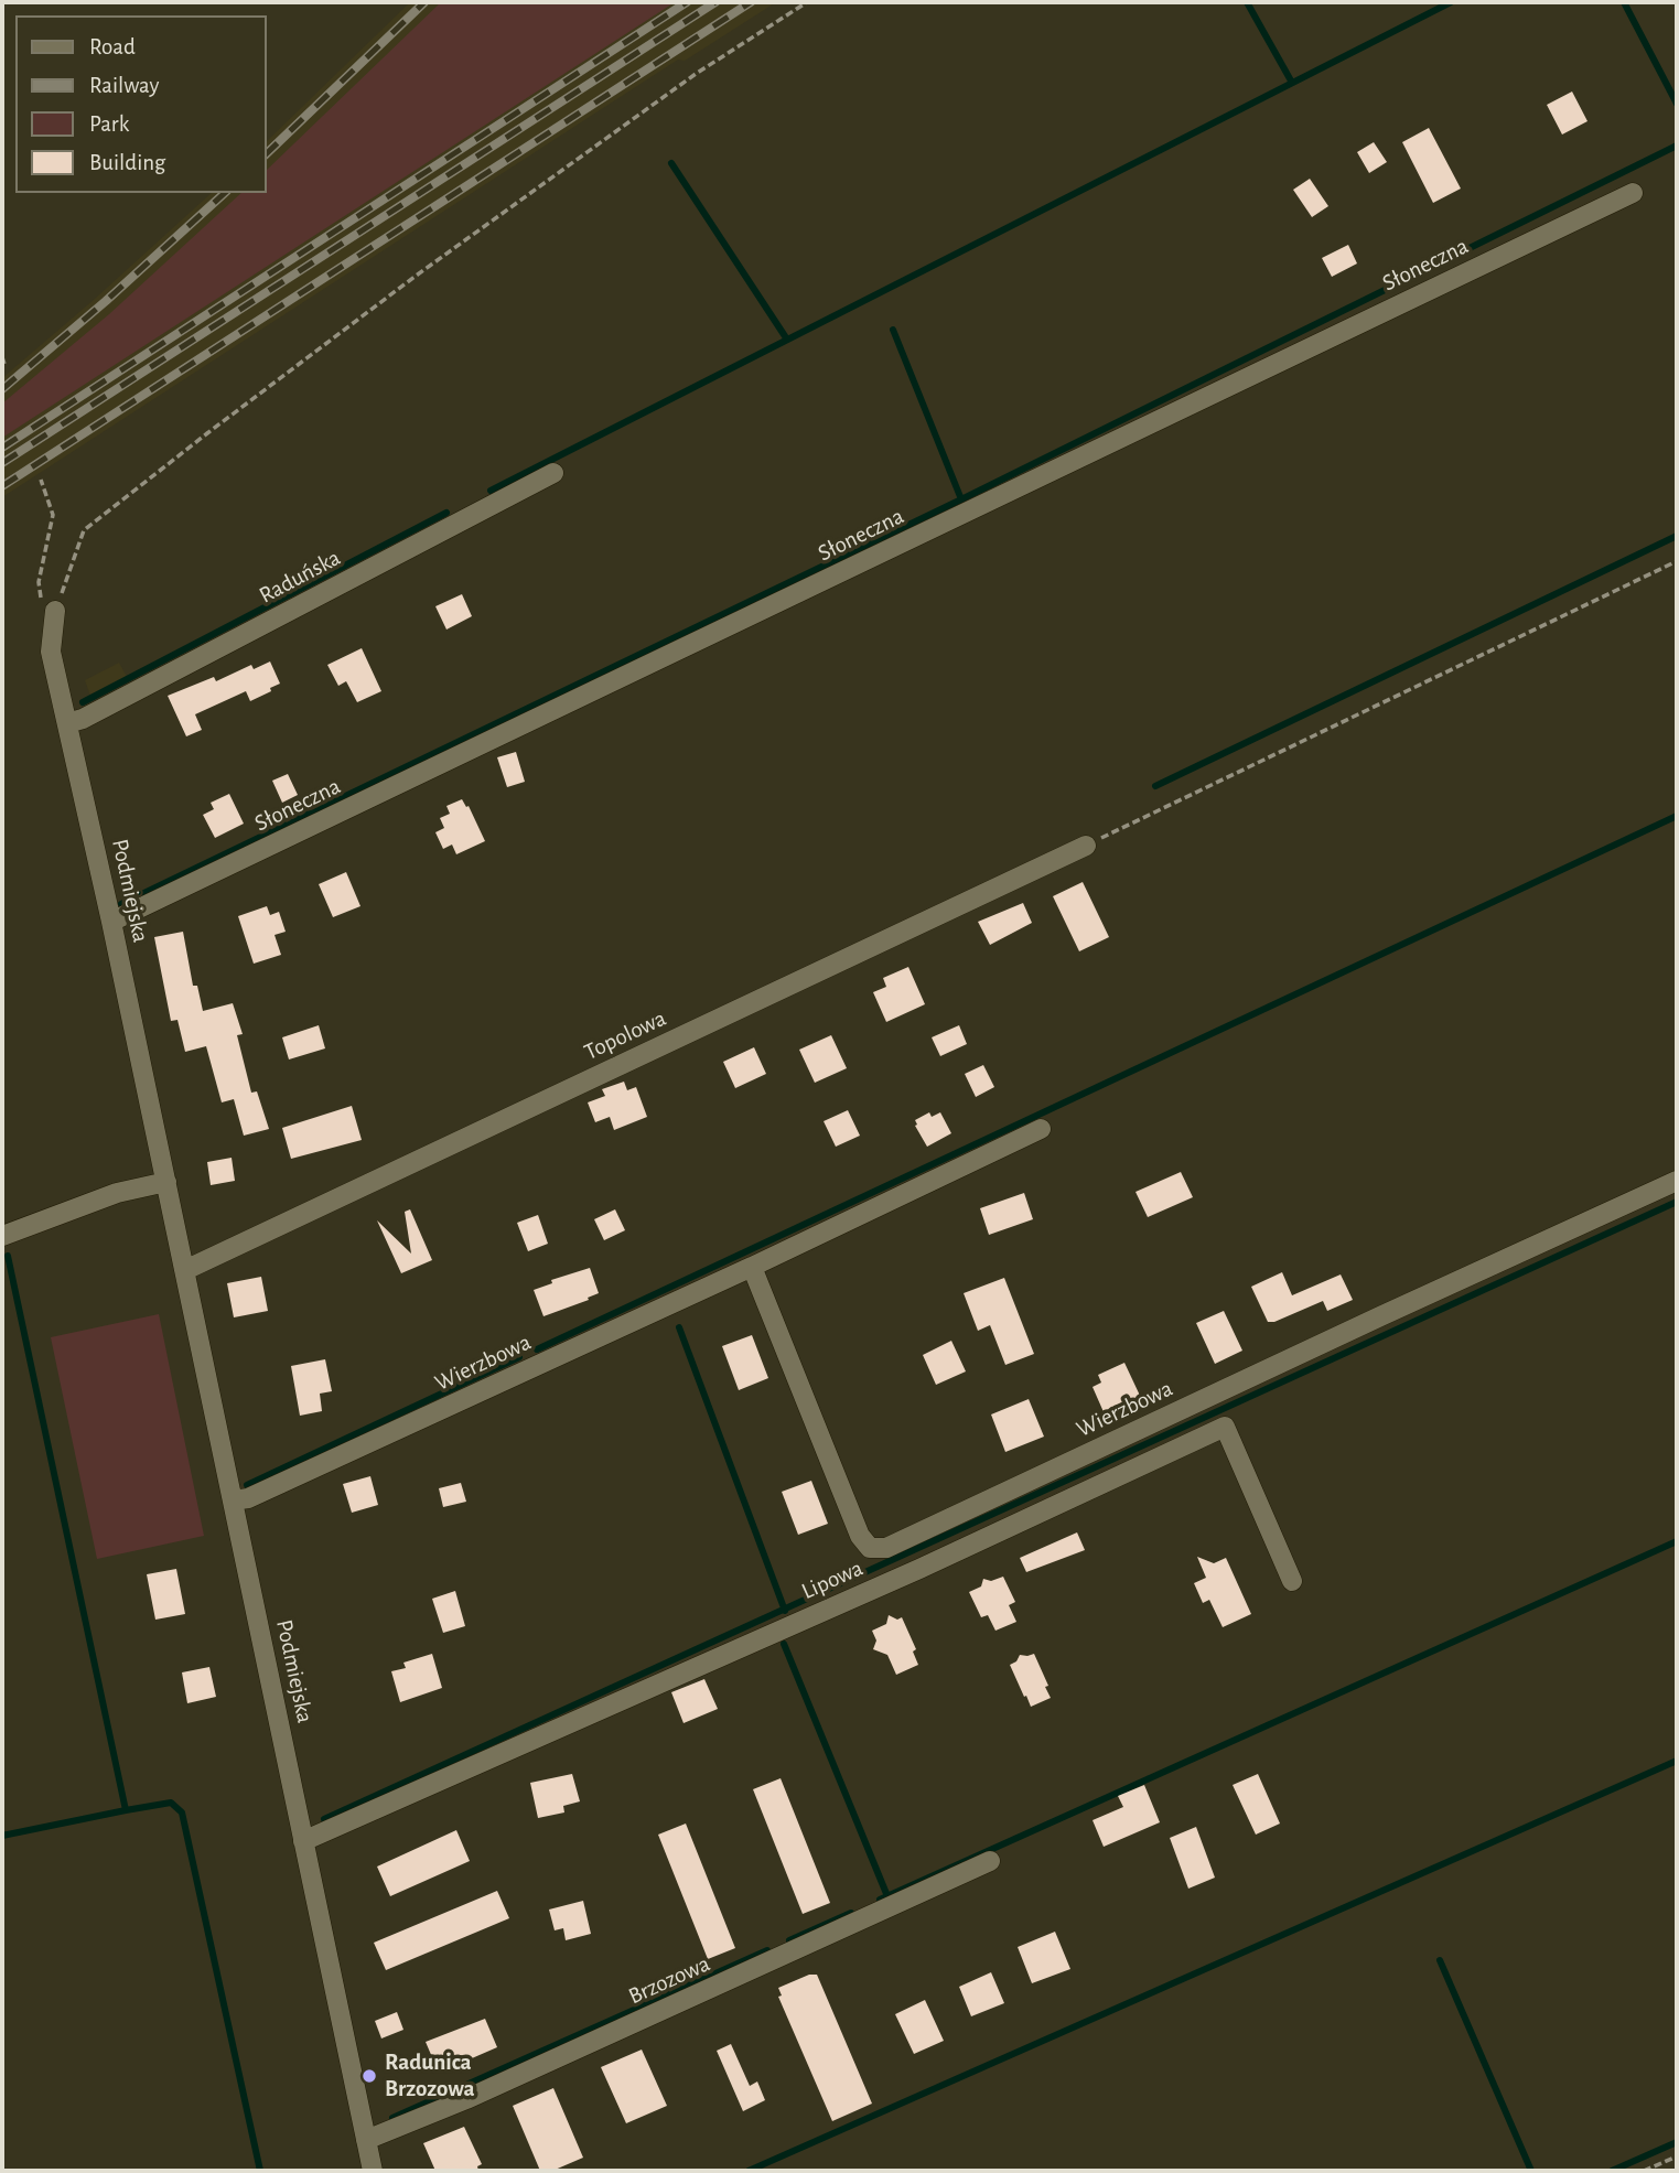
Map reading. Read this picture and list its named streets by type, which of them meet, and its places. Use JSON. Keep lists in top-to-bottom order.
{
  "streets": {
    "street": [
      "Słoneczna",
      "Raduńska",
      "Podmiejska",
      "Topolowa",
      "Wierzbowa",
      "Lipowa",
      "Brzozowa"
    ]
  },
  "crossings": [
    ["Słoneczna", "Podmiejska"],
    ["Raduńska", "Podmiejska"],
    ["Podmiejska", "Topolowa"],
    ["Podmiejska", "Wierzbowa"],
    ["Podmiejska", "Lipowa"],
    ["Podmiejska", "Brzozowa"]
  ],
  "places": ["Radunica Brzozowa"],
  "legend": [
    "Road",
    "Railway",
    "Park",
    "Building"
  ]
}
